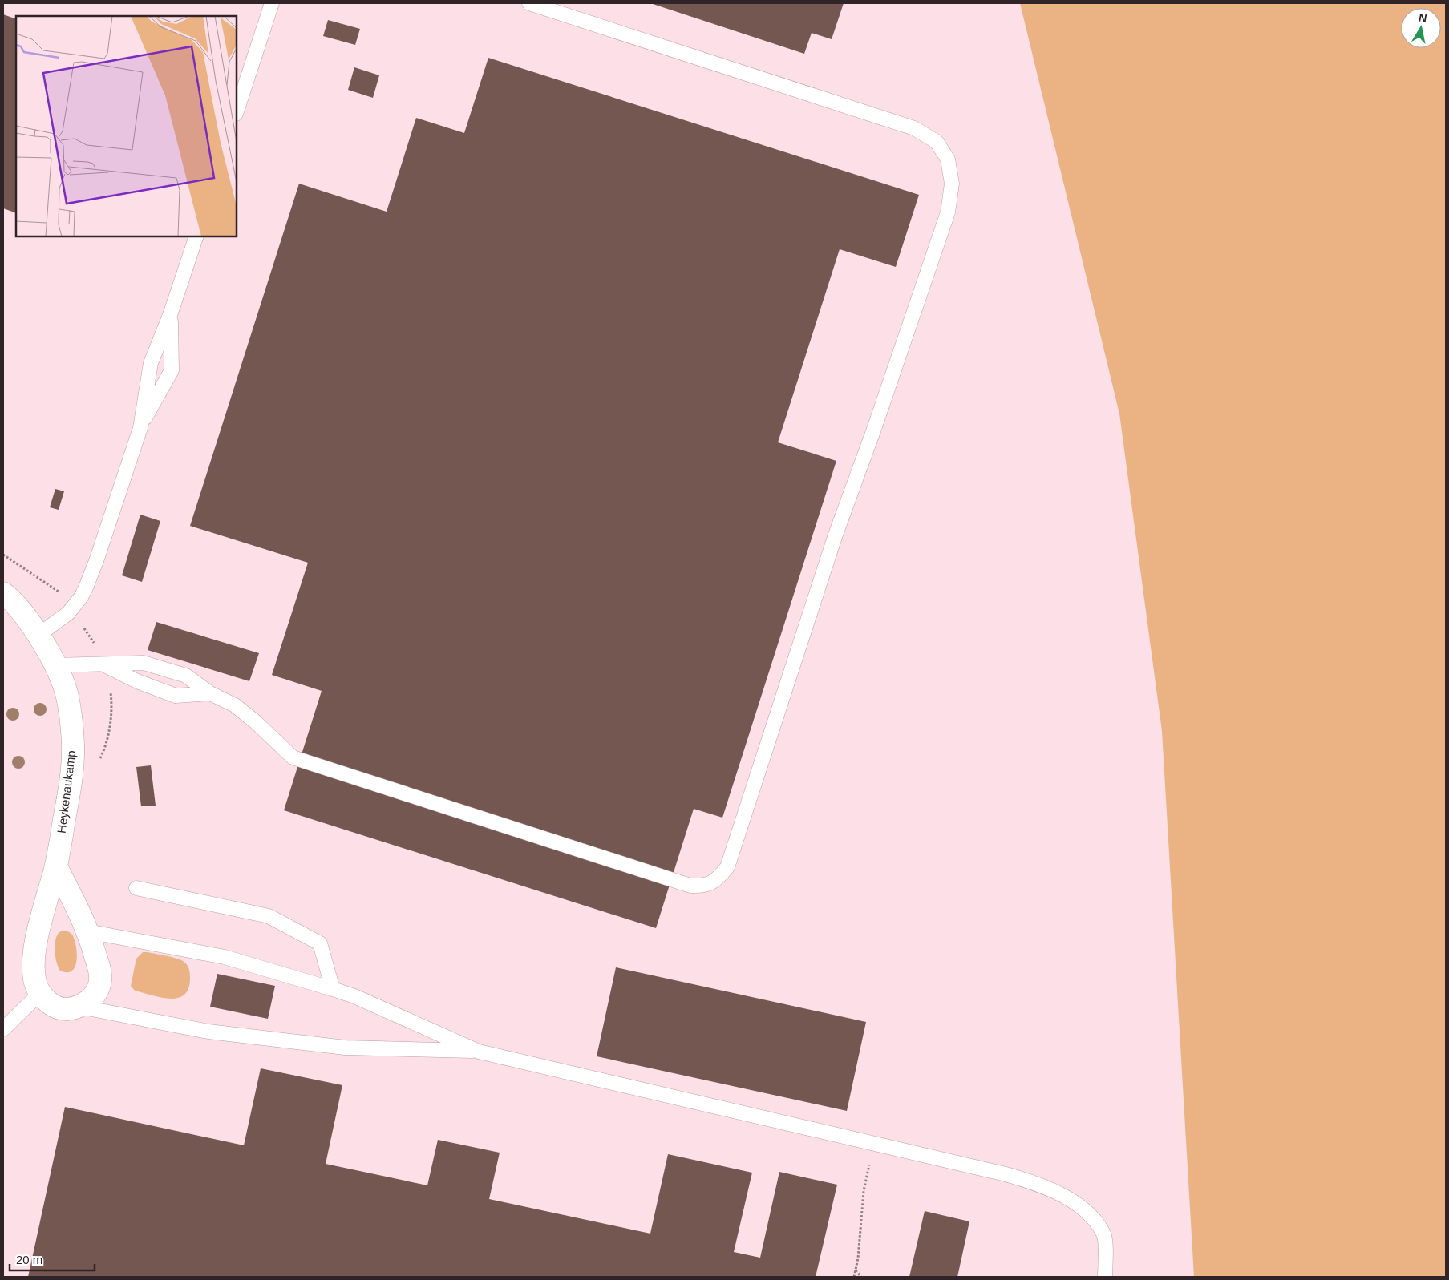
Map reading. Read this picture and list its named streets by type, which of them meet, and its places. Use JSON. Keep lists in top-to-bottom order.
{
  "streets": {
    "street": ["Heykenaukamp"]
  },
  "scale_bar": "20 m",
  "north": "top"
}
